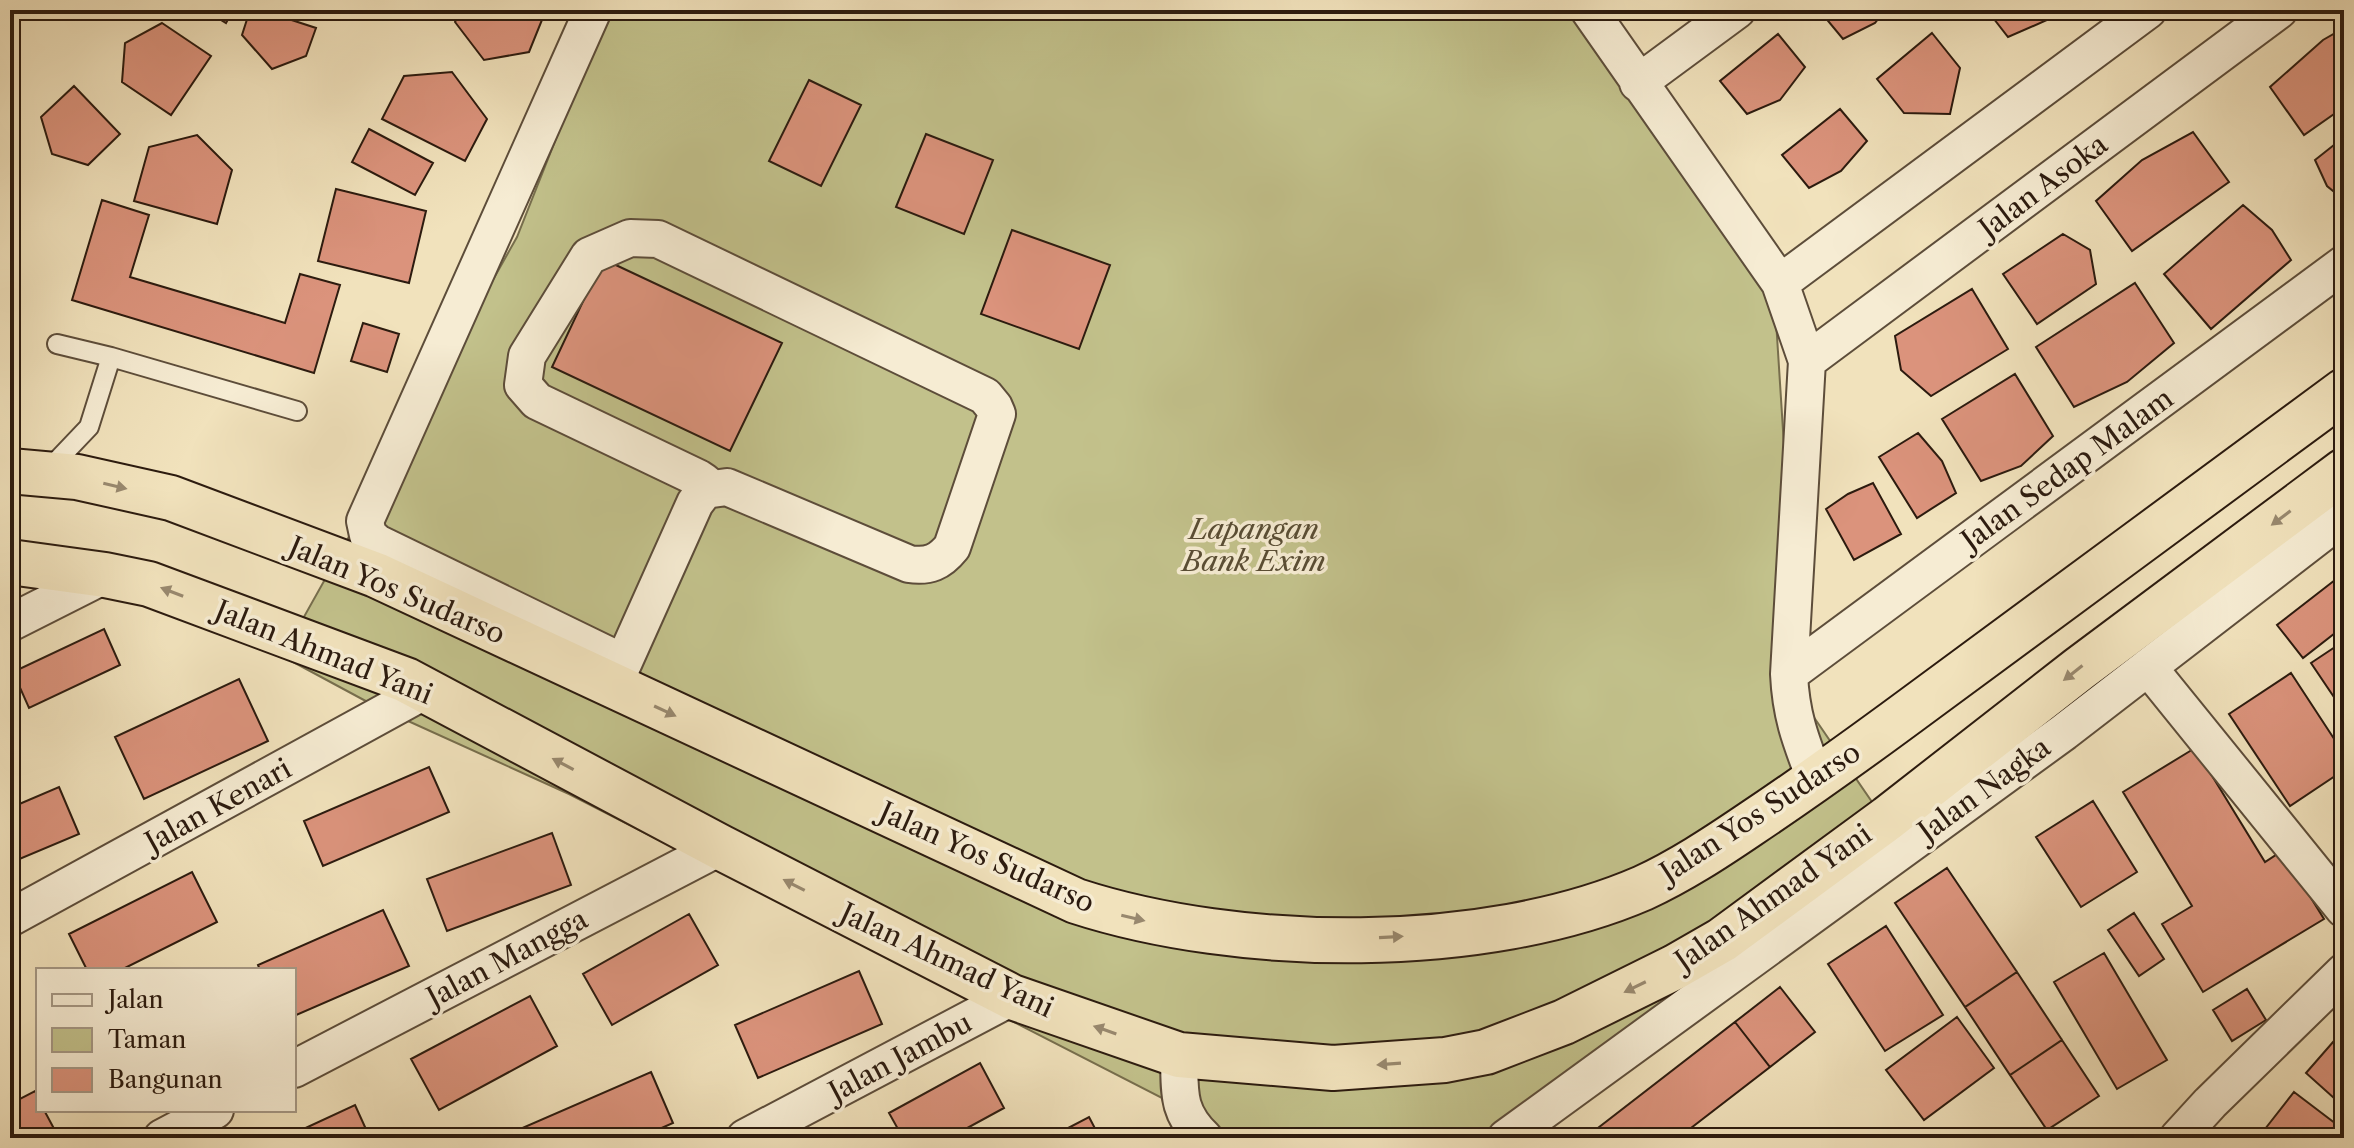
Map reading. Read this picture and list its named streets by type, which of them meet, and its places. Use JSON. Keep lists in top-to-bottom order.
{
  "streets": {
    "highway": ["Jalan Yos Sudarso", "Jalan Ahmad Yani"],
    "street": [
      "Jalan Asoka",
      "Jalan Sedap Malam",
      "Jalan Nagka",
      "Jalan Kenari",
      "Jalan Mangga",
      "Jalan Jambu"
    ]
  },
  "crossings": [
    ["Jalan Ahmad Yani", "Jalan Kenari"],
    ["Jalan Ahmad Yani", "Jalan Mangga"],
    ["Jalan Ahmad Yani", "Jalan Jambu"]
  ],
  "one_way": ["Jalan Yos Sudarso", "Jalan Ahmad Yani"],
  "parks": ["Lapangan Bank Exim"],
  "legend": ["Jalan", "Taman", "Bangunan"]
}
